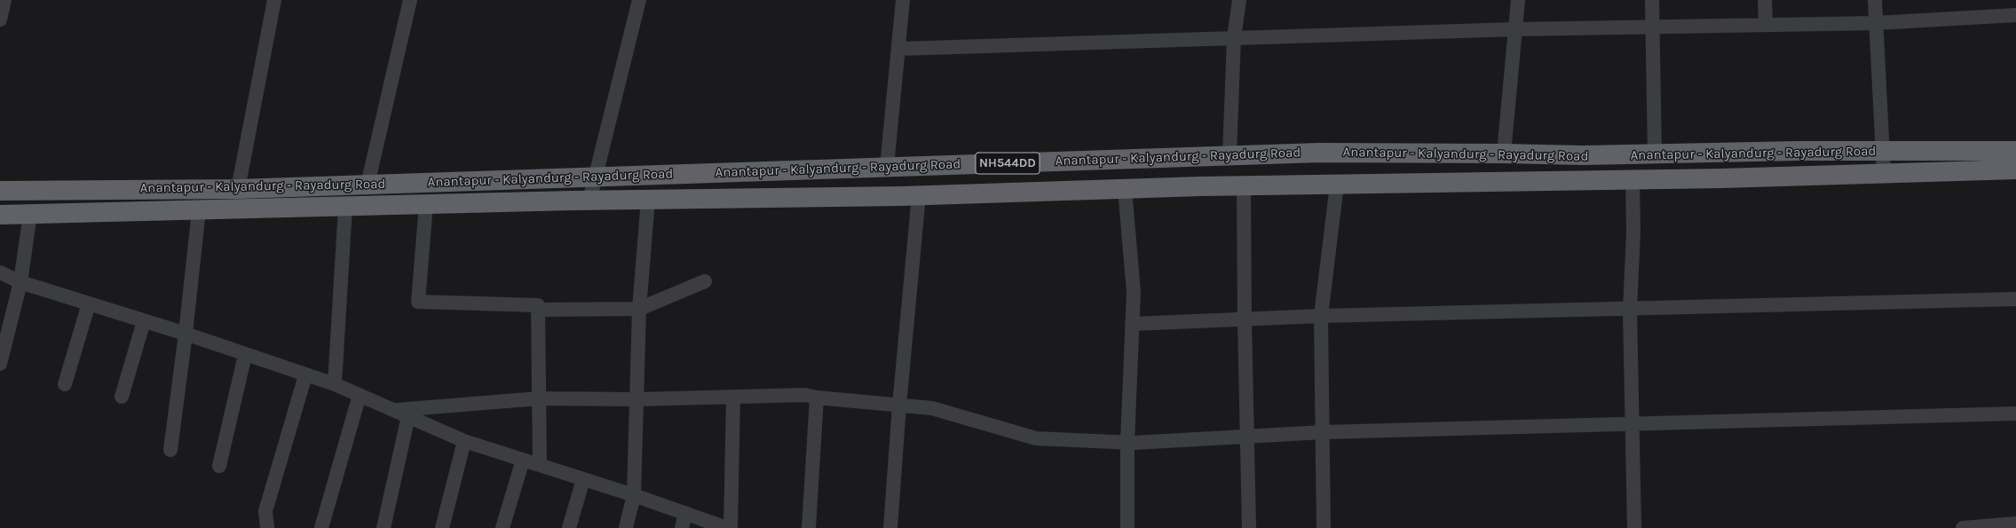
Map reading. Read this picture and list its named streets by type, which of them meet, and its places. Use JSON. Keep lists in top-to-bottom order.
{
  "streets": {
    "highway": ["Anantapur - Kalyandurg - Rayadurg Road", "NH544DD"]
  }
}
